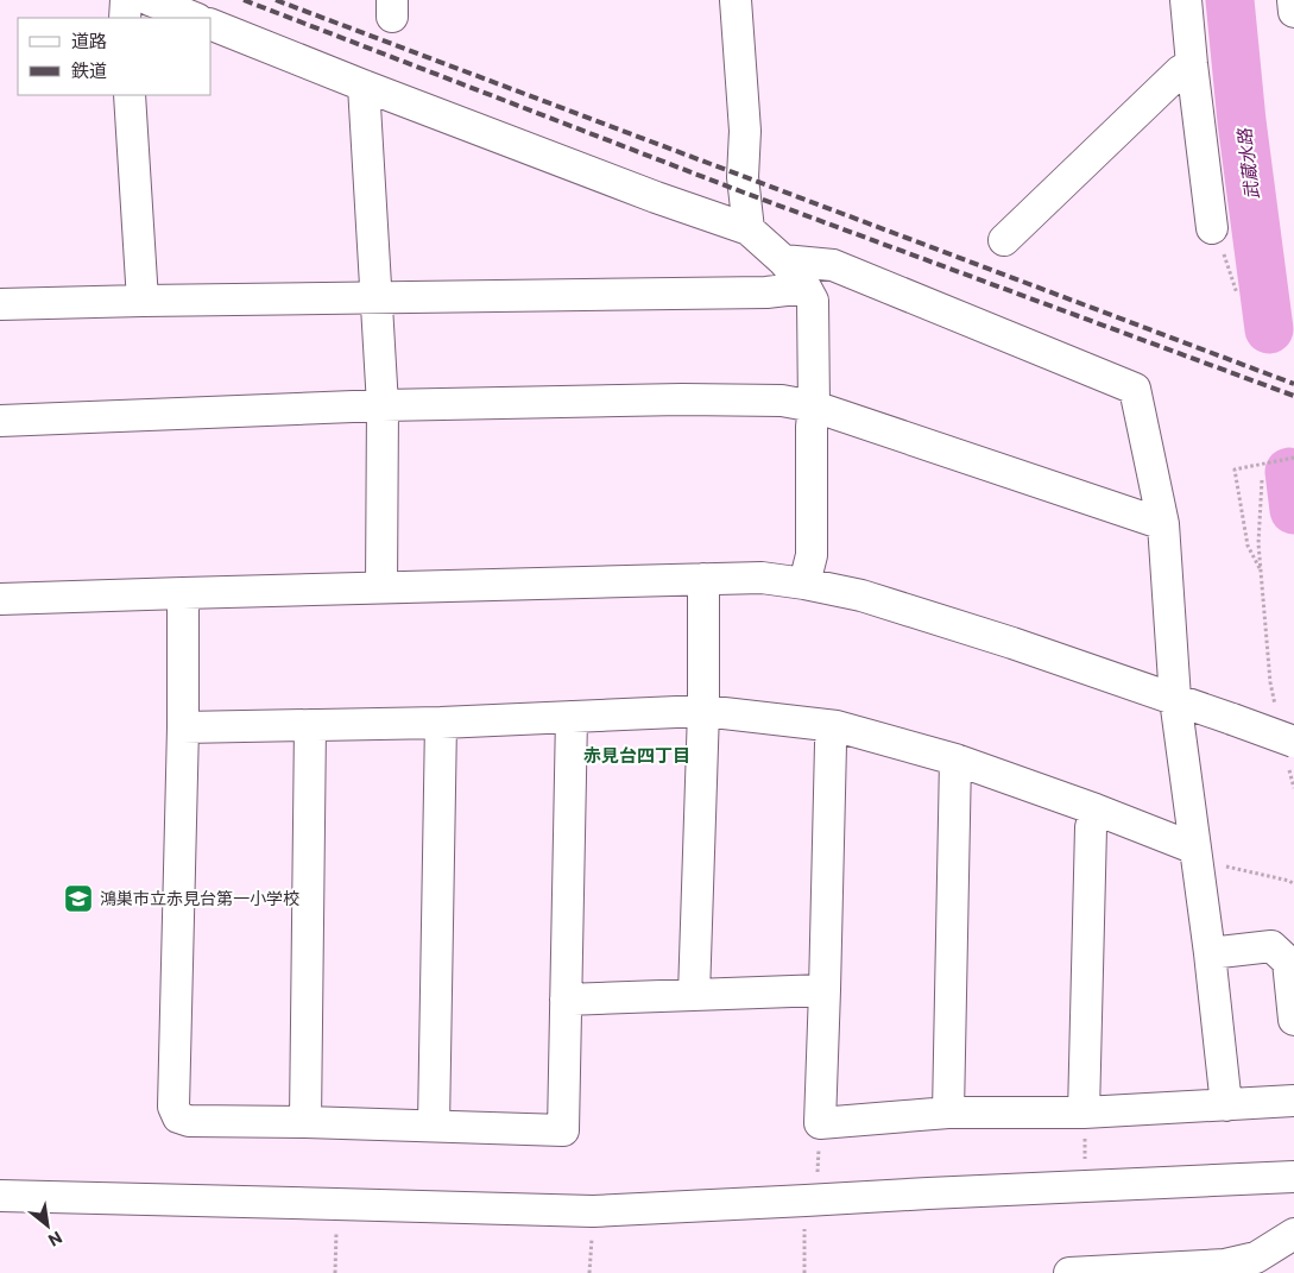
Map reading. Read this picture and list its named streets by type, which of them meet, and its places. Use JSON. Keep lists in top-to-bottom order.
{
  "districts": ["赤見台四丁目"],
  "water": ["武蔵水路"],
  "places": {
    "school or university": ["鴻巣市立赤見台第一小学校"]
  },
  "legend": ["道路", "鉄道"],
  "north": "bottom right"
}
